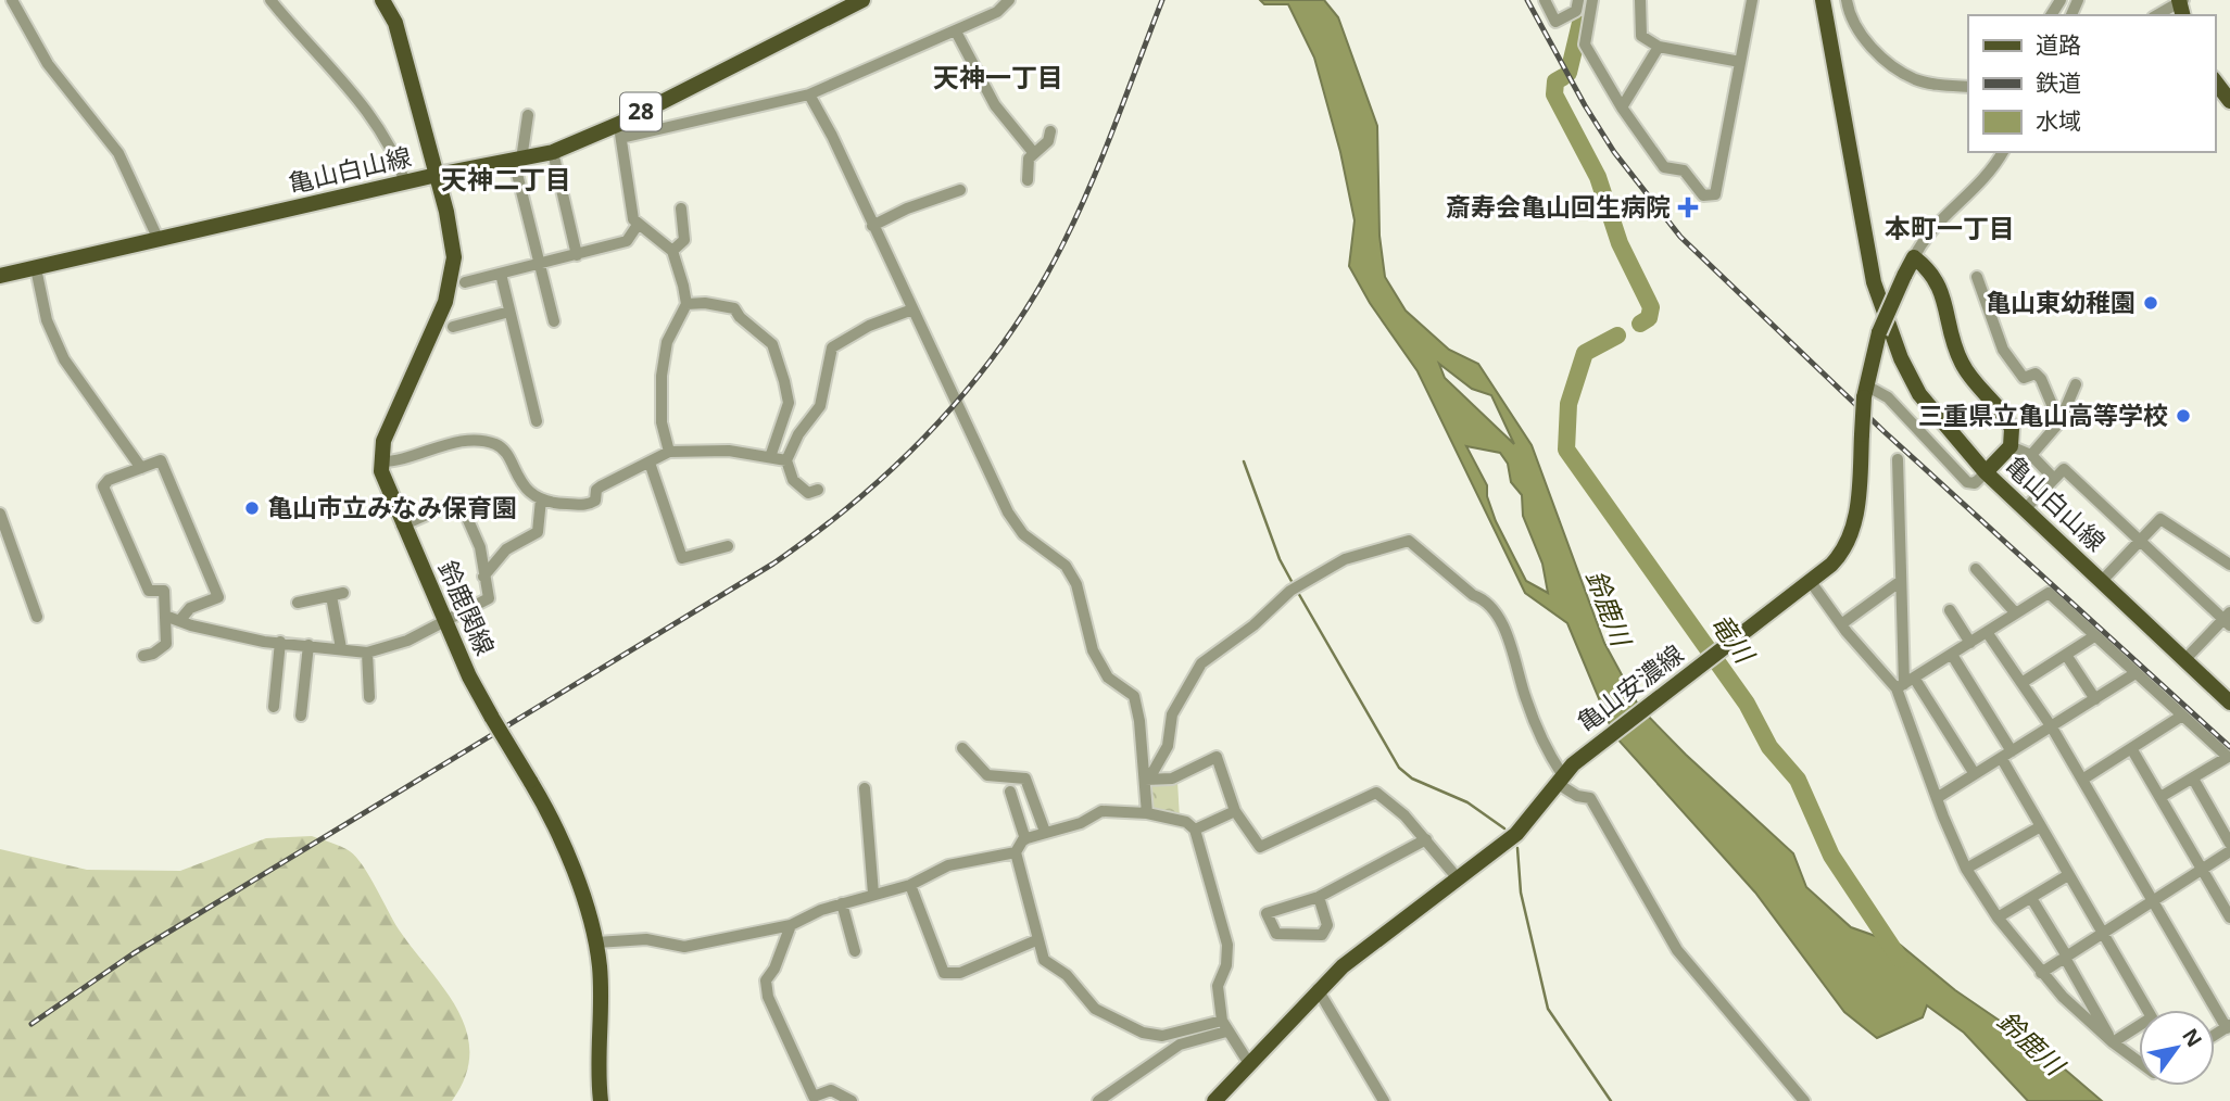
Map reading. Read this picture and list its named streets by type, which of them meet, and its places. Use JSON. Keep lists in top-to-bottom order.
{
  "streets": {
    "main road": [
      "28",
      "亀山白山線",
      "鈴鹿関線",
      "亀山安濃線"
    ]
  },
  "districts": ["天神一丁目", "天神二丁目", "本町一丁目"],
  "water": ["鈴鹿川", "竜川"],
  "places": {
    "health": ["斎寿会亀山回生病院"],
    "other": ["亀山東幼稚園", "三重県立亀山高等学校", "亀山市立みなみ保育園"]
  },
  "legend": ["道路", "鉄道", "水域"],
  "north": "top right"
}
